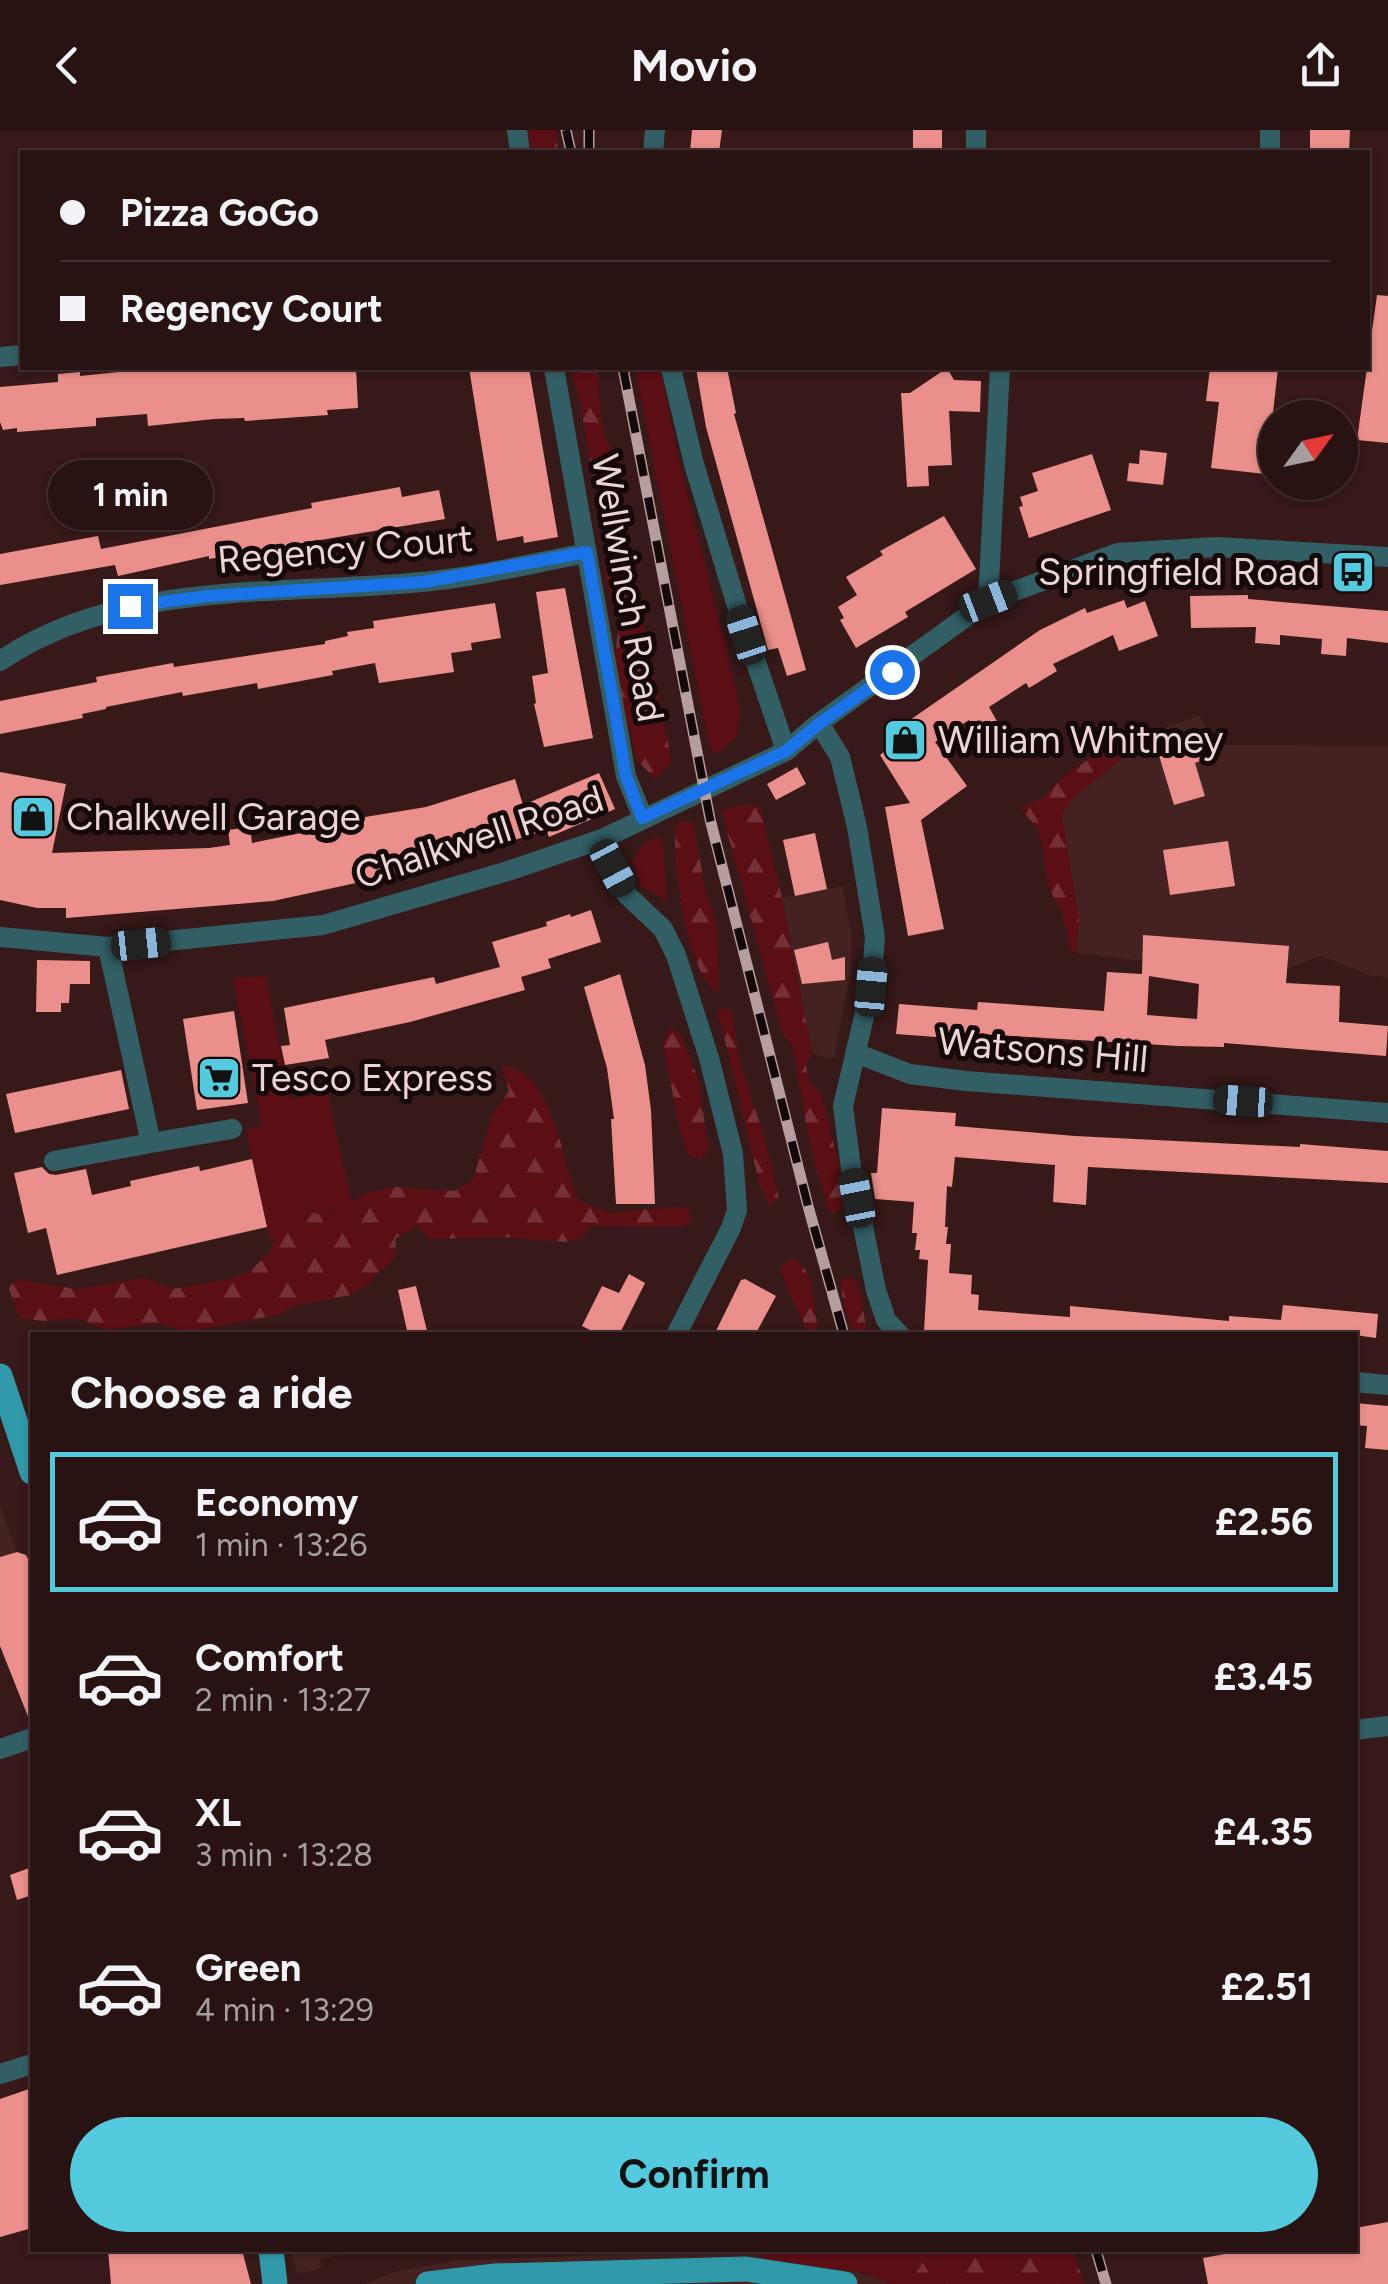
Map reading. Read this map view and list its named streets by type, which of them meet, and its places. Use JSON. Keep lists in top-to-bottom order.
{
  "streets": {
    "street": [
      "Regency Court",
      "Wellwinch Road",
      "Chalkwell Road",
      "Watsons Hill"
    ]
  },
  "crossings": [
    ["Regency Court", "Wellwinch Road"],
    ["Wellwinch Road", "Chalkwell Road"]
  ],
  "places": {
    "bus stop": ["Springfield Road"],
    "shop": ["William Whitmey", "Chalkwell Garage"],
    "supermarket": ["Tesco Express"]
  },
  "north": "top right",
  "page": {
    "header": "Movio",
    "banner": ["Pizza GoGo", "Regency Court"],
    "bubble": "1 min",
    "heading": "Choose a ride",
    "list": [
      {
        "name": "Economy",
        "note": "1 min · 13:26",
        "value": "£2.56"
      },
      {
        "name": "Comfort",
        "note": "2 min · 13:27",
        "value": "£3.45"
      },
      {
        "name": "XL",
        "note": "3 min · 13:28",
        "value": "£4.35"
      },
      {
        "name": "Green",
        "note": "4 min · 13:29",
        "value": "£2.51"
      }
    ],
    "buttons": "Confirm"
  }
}
